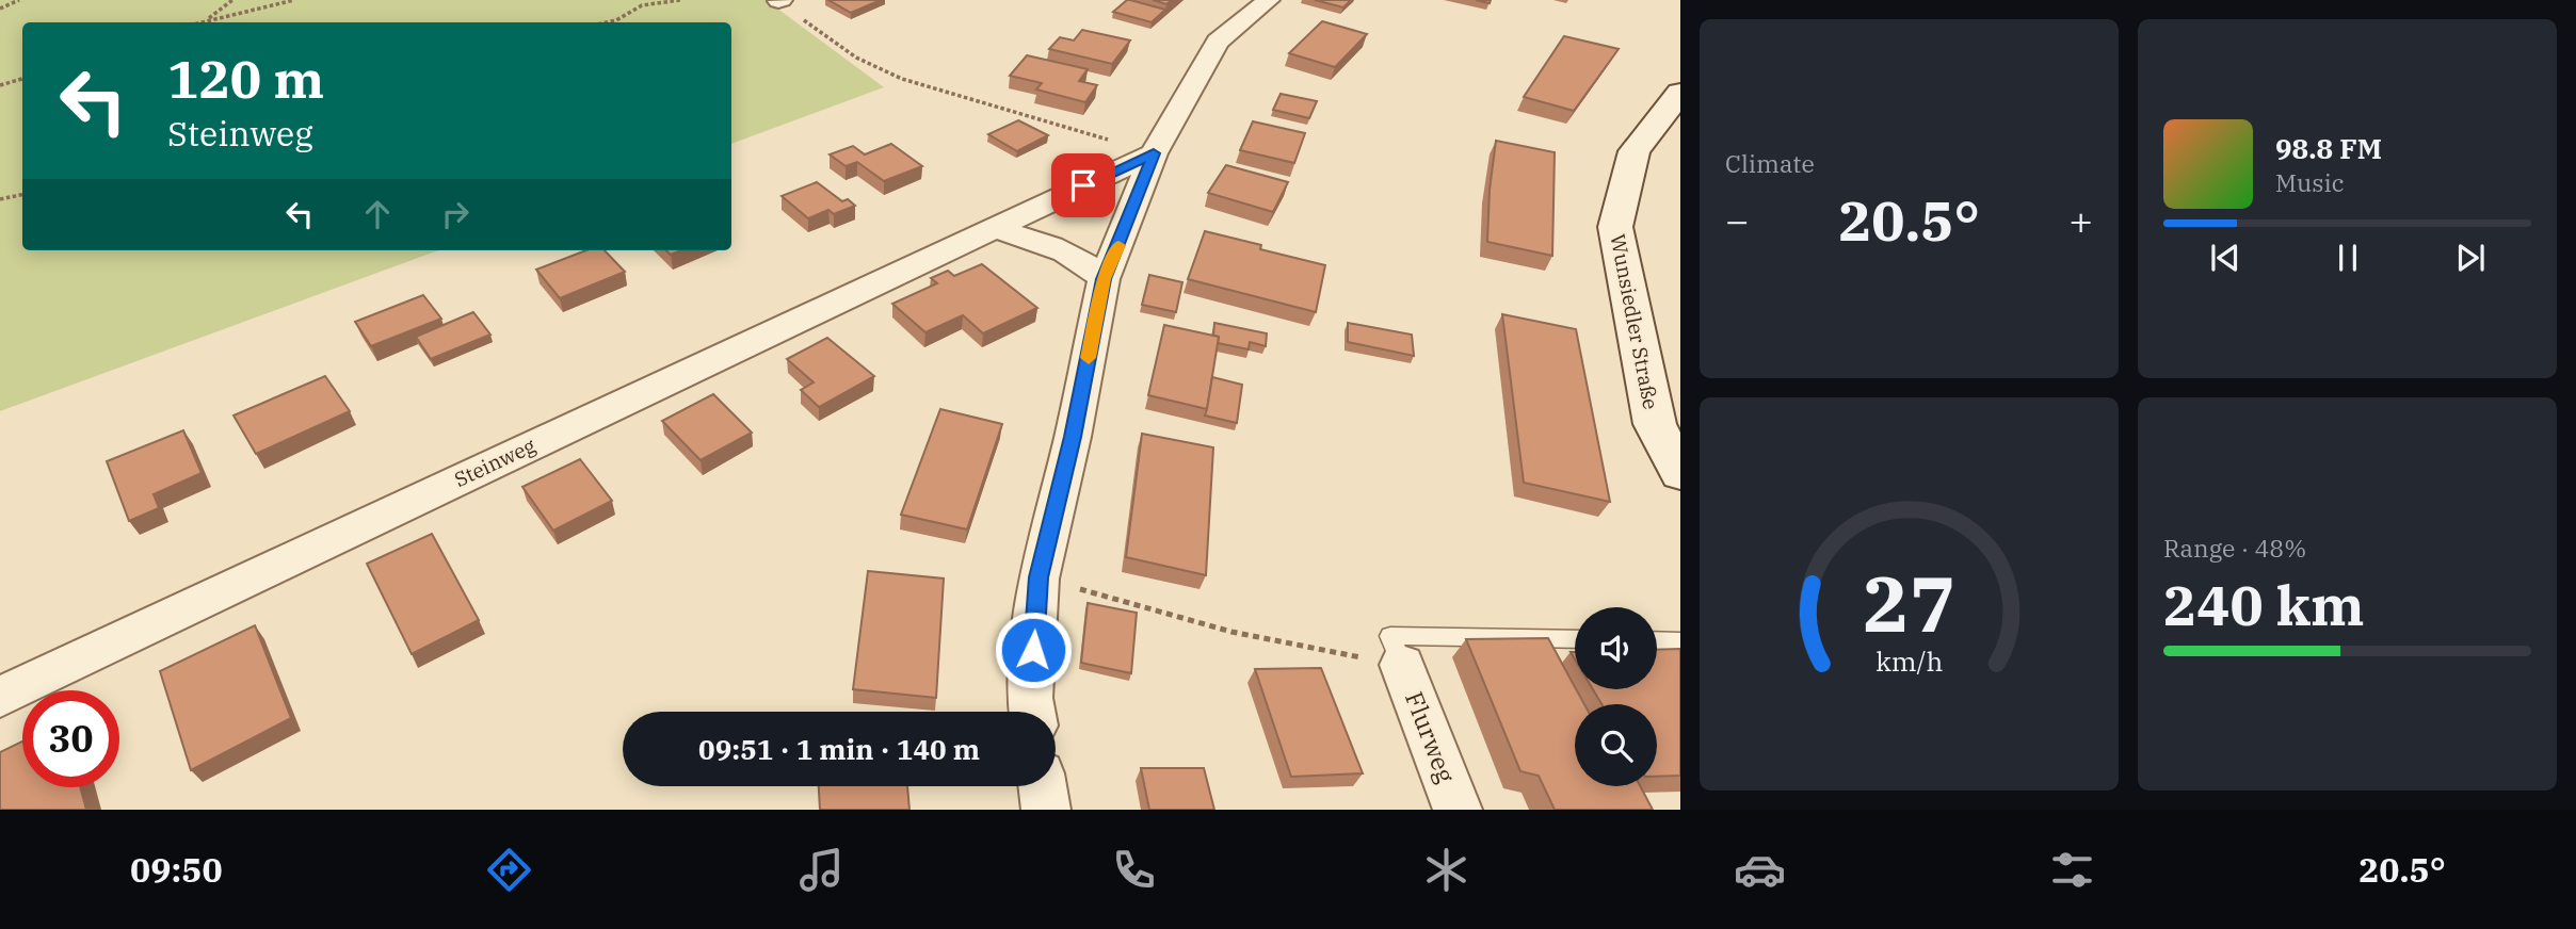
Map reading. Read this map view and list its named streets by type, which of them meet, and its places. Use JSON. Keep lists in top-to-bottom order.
{
  "streets": {
    "main road": ["Wunsiedler Straße"],
    "street": ["Steinweg", "Flurweg"]
  },
  "page": {
    "tile": [
      "Climate",
      ["Range · 48%", "240 km"]
    ],
    "turn": ["120 m", "Steinweg"],
    "song": ["98.8 FM", "Music"],
    "heat": ["−", "20.5°", "+"],
    "limit": "30",
    "trip": "09:51 · 1 min · 140 m",
    "tabs": ["09:50", "20.5°"],
    "gauge": ["27", "km/h"]
  }
}
